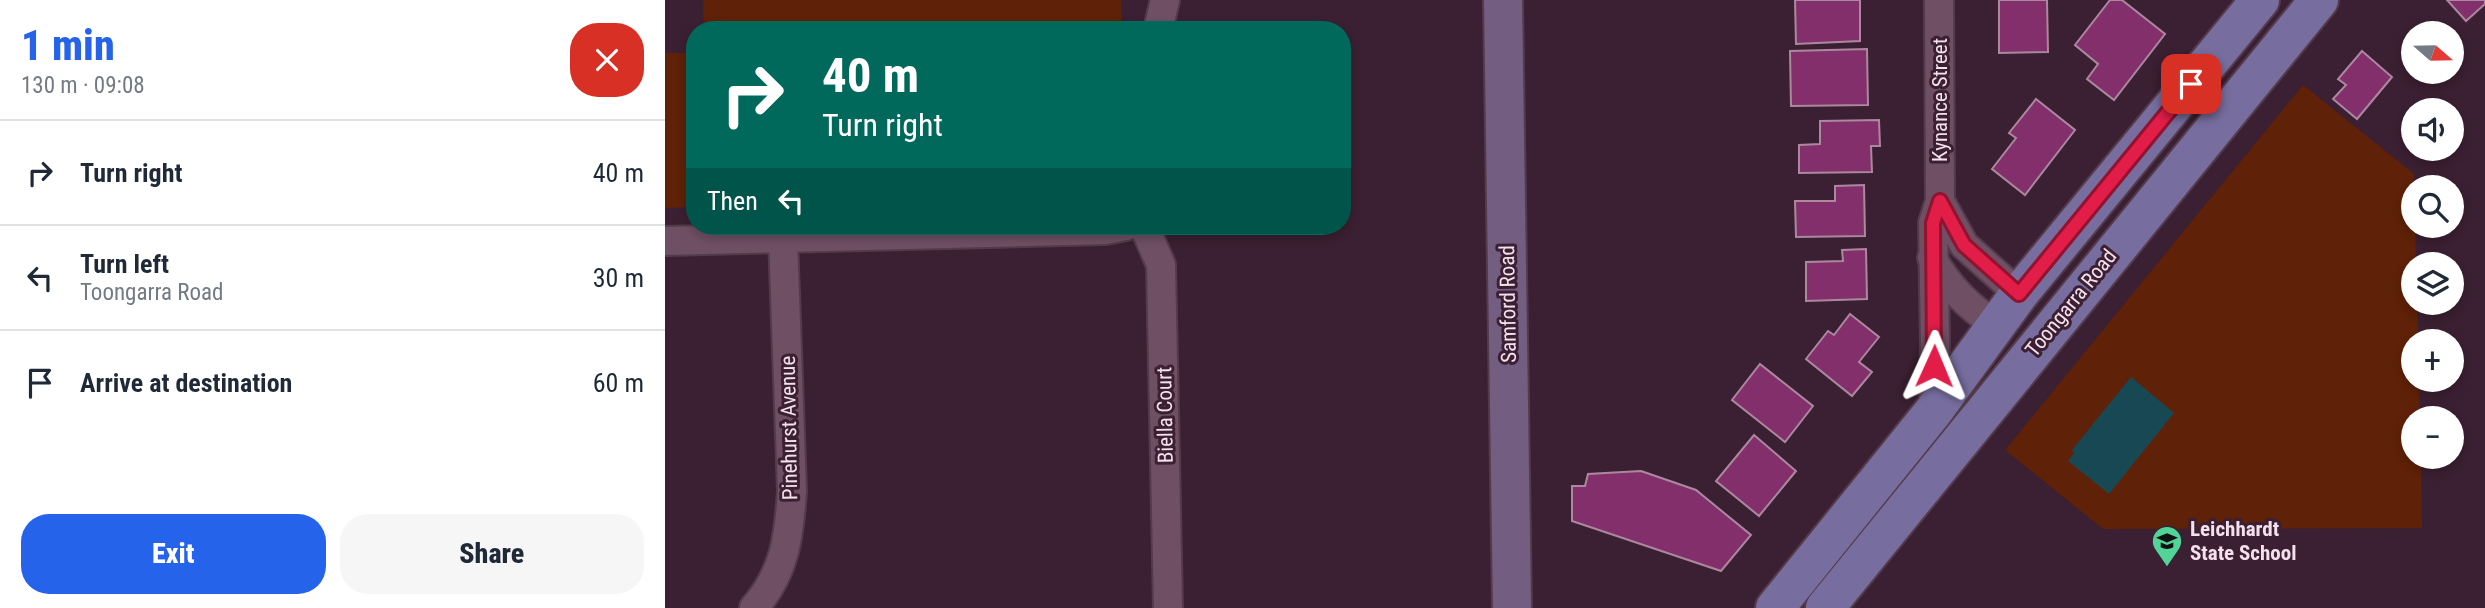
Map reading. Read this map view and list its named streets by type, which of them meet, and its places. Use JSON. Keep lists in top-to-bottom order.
{
  "streets": {
    "main road": ["Toongarra Road"],
    "street": [
      "Kynance Street",
      "Samford Road",
      "Biella Court",
      "Pinehurst Avenue"
    ]
  },
  "crossings": [
    ["Kynance Street", "Toongarra Road"]
  ],
  "places": {
    "school or university": ["Leichhardt State School"]
  },
  "north": "right",
  "page": {
    "heading": ["1 min", "130 m · 09:08"],
    "map_buttons": ["+", "−"],
    "turn": ["40 m", "Turn right"],
    "list": [
      {
        "name": "Turn right",
        "value": "40 m"
      },
      {
        "name": "Turn left",
        "note": "Toongarra Road",
        "value": "30 m"
      },
      {
        "name": "Arrive at destination",
        "value": "60 m"
      }
    ],
    "then": "Then",
    "buttons": ["Exit", "Share"]
  }
}
